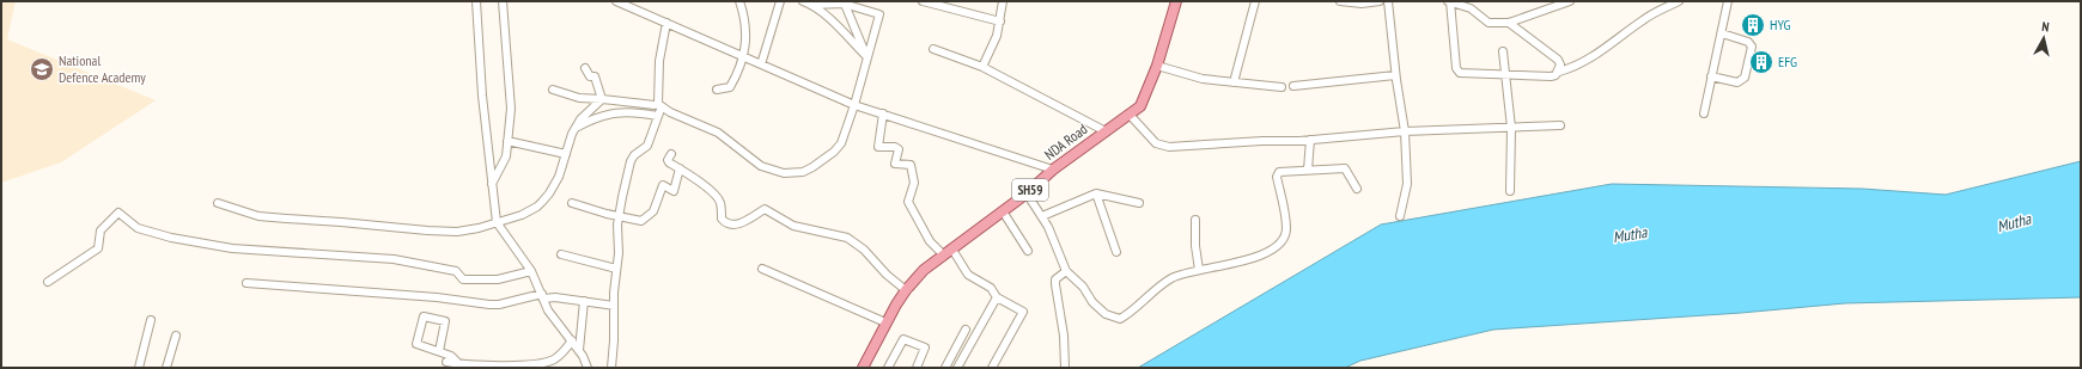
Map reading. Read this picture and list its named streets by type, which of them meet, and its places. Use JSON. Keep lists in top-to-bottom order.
{
  "streets": {
    "main road": ["NDA Road", "SH59"]
  },
  "water": ["Mutha"],
  "places": {
    "building": ["HYG", "EFG"],
    "school or university": ["National Defence Academy"]
  },
  "north": "top"
}
